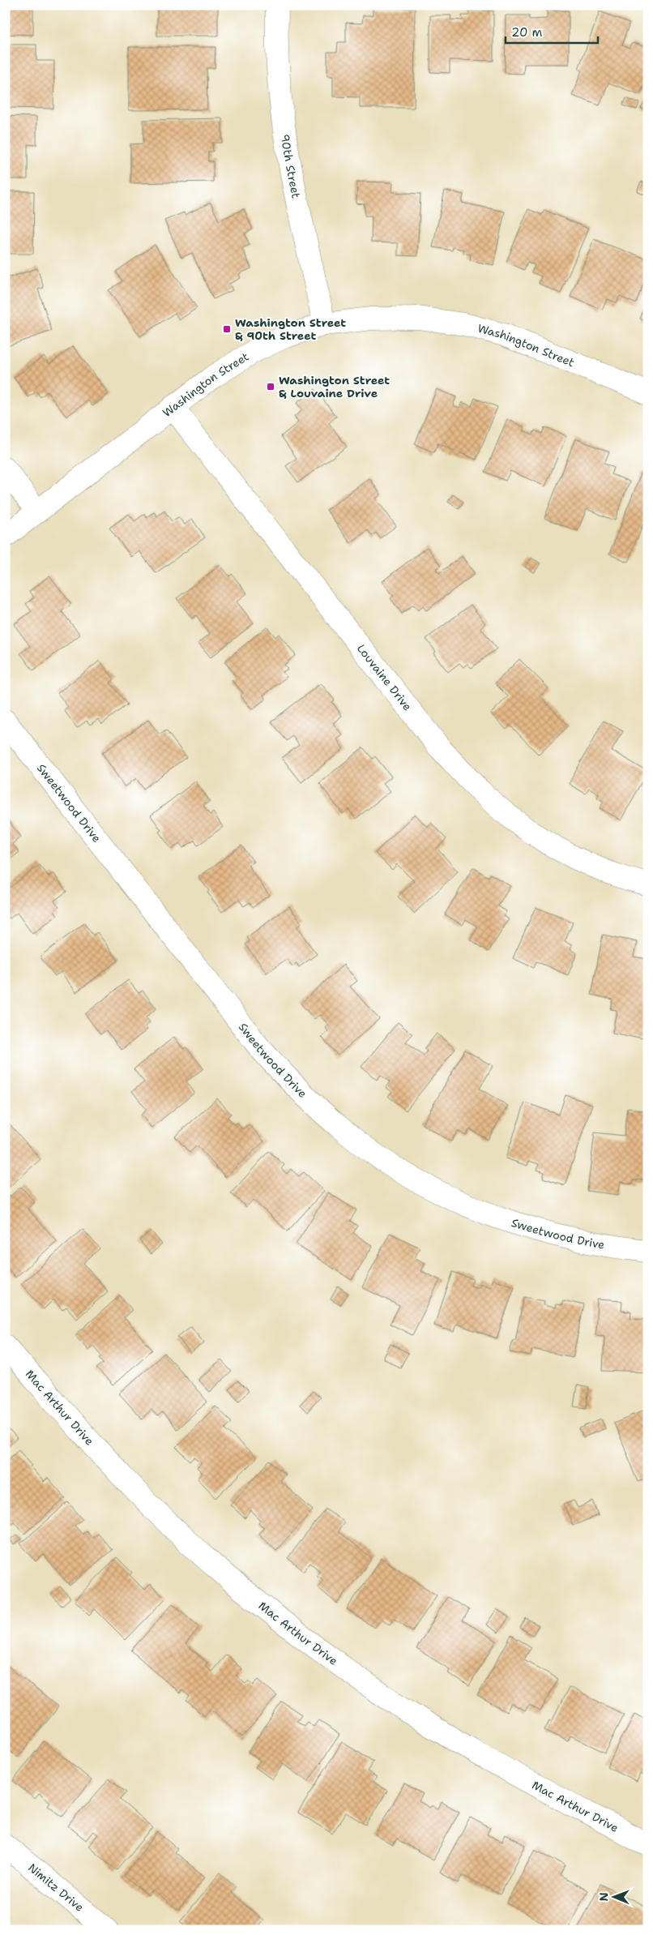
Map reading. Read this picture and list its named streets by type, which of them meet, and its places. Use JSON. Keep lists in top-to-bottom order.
{
  "streets": {
    "street": [
      "90th Street",
      "Washington Street",
      "Louvaine Drive",
      "Sweetwood Drive",
      "Mac Arthur Drive",
      "Nimitz Drive"
    ]
  },
  "crossings": [
    ["90th Street", "Washington Street"],
    ["Washington Street", "Louvaine Drive"]
  ],
  "places": {
    "transit": ["Washington Street & 90th Street", "Washington Street & Louvaine Drive"]
  },
  "scale_bar": "20 m",
  "north": "left"
}
